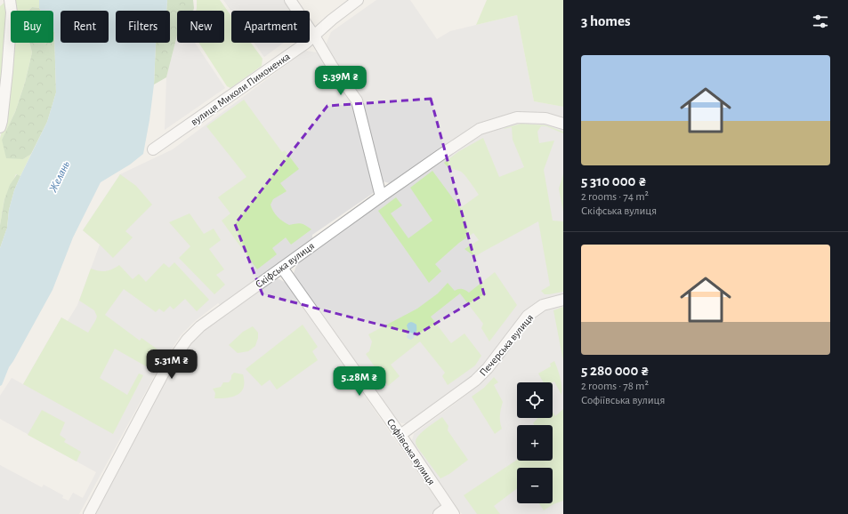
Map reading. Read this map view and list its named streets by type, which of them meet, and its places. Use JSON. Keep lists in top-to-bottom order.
{
  "streets": {
    "street": [
      "вулиця Миколи Пимоненка",
      "Скіфська вулиця",
      "Печерська вулиця",
      "Софіївська вулиця"
    ]
  },
  "crossings": [
    ["Скіфська вулиця", "Софіївська вулиця"],
    ["Печерська вулиця", "Софіївська вулиця"]
  ],
  "water": ["Желань"],
  "page": {
    "heading": "3 homes",
    "chip": [
      "Buy",
      "Rent",
      "Filters",
      "New",
      "Apartment"
    ],
    "list": [
      {
        "name": "5 310 000 ₴",
        "note": "2 rooms · 74 m² · Скіфська вулиця"
      },
      {
        "name": "5 280 000 ₴",
        "note": "2 rooms · 78 m² · Софіївська вулиця"
      }
    ],
    "price": ["5.39M ₴", "5.31M ₴", "5.28M ₴"],
    "map_buttons": ["+", "−"]
  }
}
